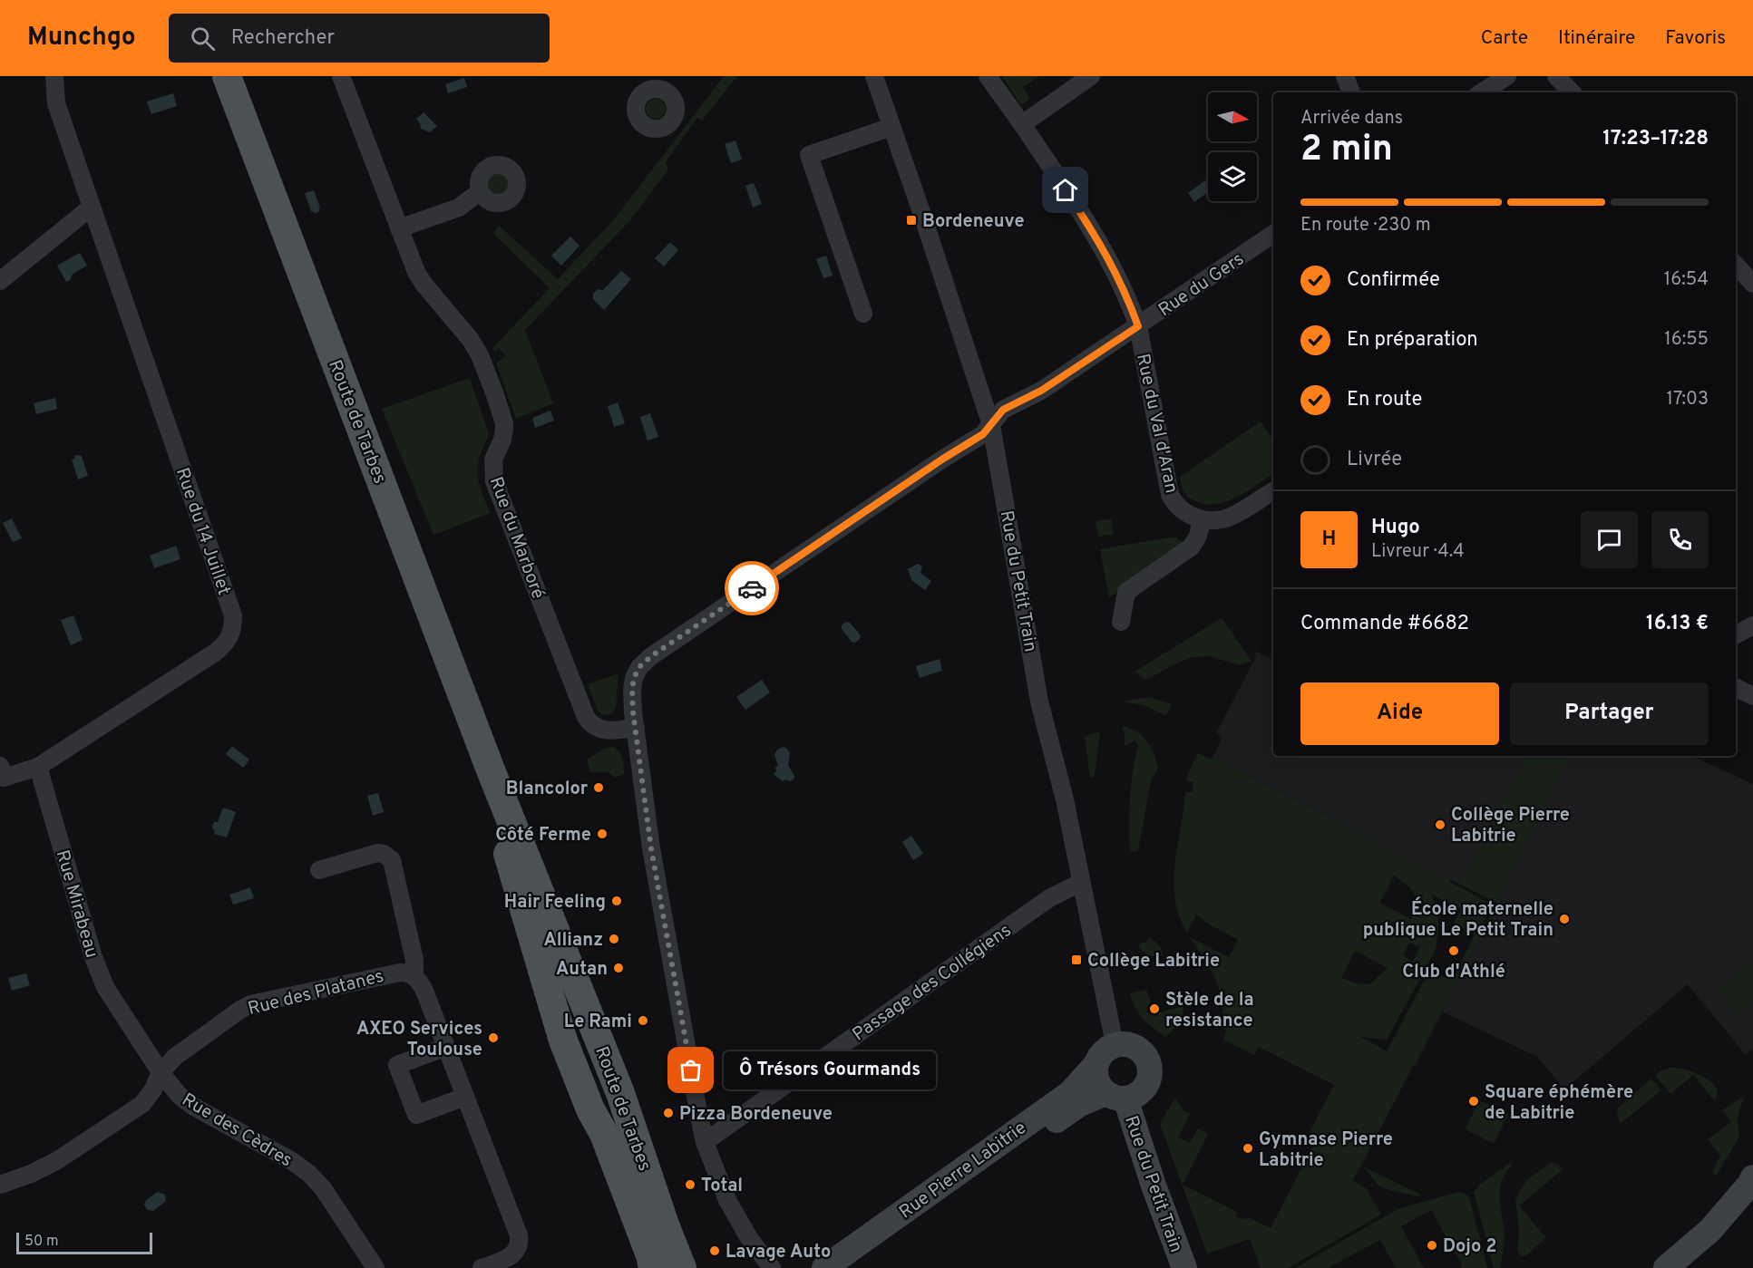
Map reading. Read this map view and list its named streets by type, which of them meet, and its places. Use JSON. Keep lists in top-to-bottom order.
{
  "streets": {
    "main road": ["Route de Tarbes"],
    "street": [
      "Rue du Gers",
      "Rue du Val d'Aran",
      "Rue du 14 Juillet",
      "Rue du Marboré",
      "Rue du Petit Train",
      "Rue Mirabeau",
      "Passage des Collégiens",
      "Rue des Platanes",
      "Rue des Cèdres",
      "Rue Pierre Labitrie"
    ]
  },
  "crossings": [
    ["Rue du Gers", "Rue du Val d'Aran"],
    ["Rue du Gers", "Rue du Marboré"],
    ["Rue du Gers", "Rue du Petit Train"],
    ["Rue du Gers", "Passage des Collégiens"],
    ["Rue du 14 Juillet", "Rue Mirabeau"],
    ["Rue du Petit Train", "Passage des Collégiens"],
    ["Rue du Petit Train", "Rue Pierre Labitrie"],
    ["Rue Mirabeau", "Rue des Platanes"],
    ["Rue Mirabeau", "Rue des Cèdres"],
    ["Rue des Platanes", "Rue des Cèdres"]
  ],
  "places": {
    "transit": ["Bordeneuve", "Collège Labitrie"],
    "other": [
      "Blancolor",
      "Collège Pierre Labitrie",
      "Côté Ferme",
      "Hair Feeling",
      "École maternelle publique Le Petit Train",
      "Allianz",
      "Club d'Athlé",
      "Autan",
      "Stèle de la resistance",
      "Le Rami",
      "AXEO Services Toulouse",
      "Ô Trésors Gourmands",
      "Square éphémère de Labitrie",
      "Pizza Bordeneuve",
      "Gymnase Pierre Labitrie",
      "Total",
      "Dojo 2",
      "Lavage Auto"
    ]
  },
  "scale_bar": "50 m",
  "north": "right",
  "page": {
    "header": "Munchgo",
    "search": "Rechercher",
    "nav": ["Carte", "Itinéraire", "Favoris"],
    "heading": ["2 min", "Arrivée dans", "17:23–17:28"],
    "panel": [
      "Hugo",
      "Livreur · 4.4",
      "Commande #6682",
      "16.13 €"
    ],
    "bar": "En route · 230 m",
    "list": [
      ["Confirmée", "16:54"],
      ["En préparation", "16:55"],
      ["En route", "17:03"],
      "Livrée"
    ],
    "round": "H",
    "buttons": ["Aide", "Partager"],
    "bubble": "Ô Trésors Gourmands",
    "scale": "50 m"
  }
}
